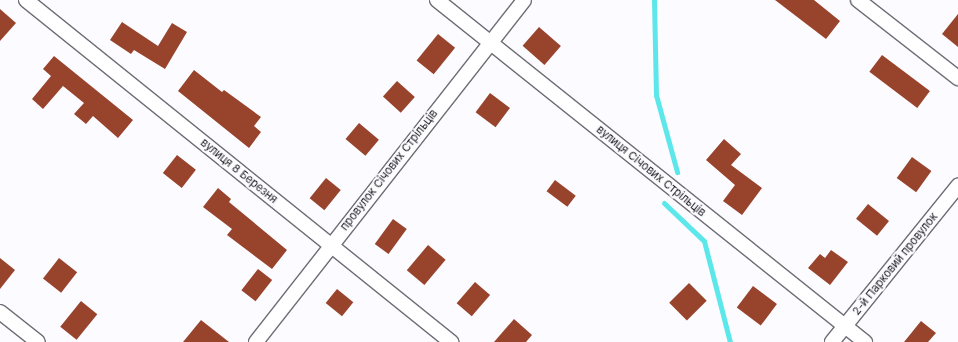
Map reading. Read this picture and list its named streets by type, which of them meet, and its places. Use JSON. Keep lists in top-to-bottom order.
{
  "streets": {
    "street": [
      "провулок Січових Стрільців",
      "вулиця 8 Березня",
      "вулиця Січових Стрільців",
      "2-й Парковий провулок"
    ]
  },
  "crossings": [
    ["провулок Січових Стрільців", "вулиця 8 Березня"],
    ["провулок Січових Стрільців", "вулиця Січових Стрільців"],
    ["вулиця Січових Стрільців", "2-й Парковий провулок"]
  ]
}
